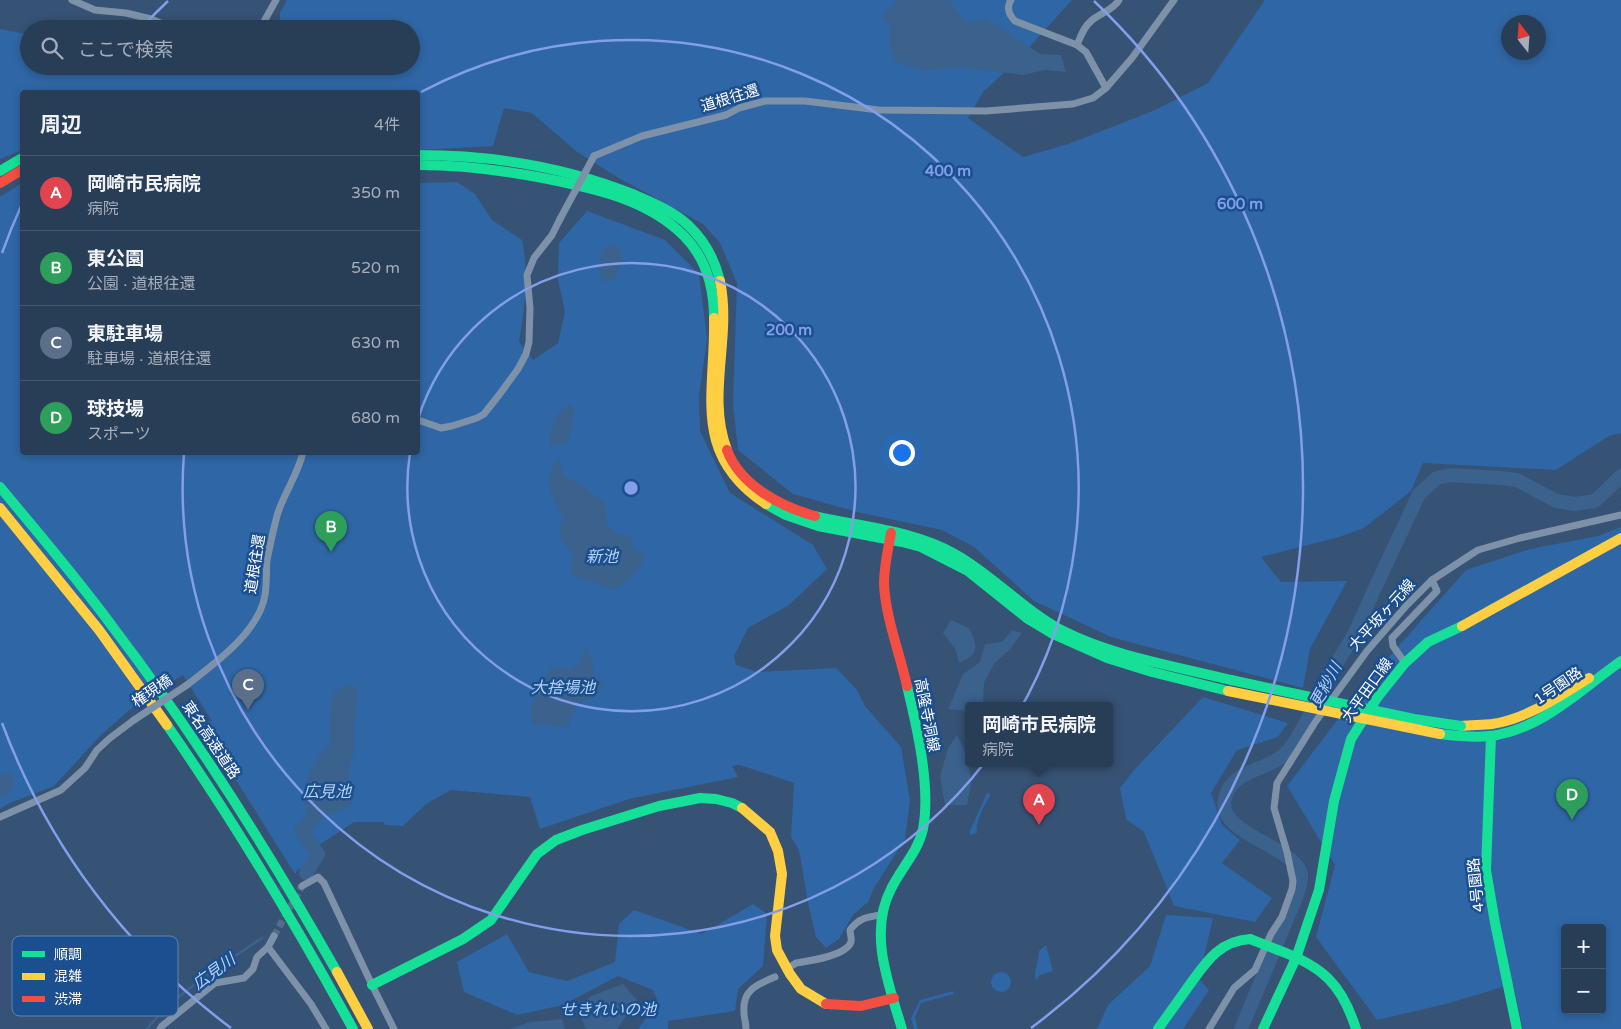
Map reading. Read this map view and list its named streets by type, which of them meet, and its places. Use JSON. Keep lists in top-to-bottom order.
{
  "streets": {
    "main road": [
      "1号園路",
      "大平田口線",
      "高隆寺洞線",
      "東名高速道路",
      "4号園路"
    ],
    "street": ["道根往還", "大平坂ヶ元線", "権現橋"]
  },
  "crossings": [
    ["道根往還", "権現橋"],
    ["1号園路", "4号園路"]
  ],
  "water": [
    "新池",
    "更紗川",
    "大捨場池",
    "広見池",
    "広見川",
    "せきれいの池"
  ],
  "legend": ["順調", "混雑", "渋滞"],
  "north": "top",
  "page": {
    "search": "ここで検索",
    "heading": ["周辺", "4件"],
    "list": [
      {
        "mark": "A",
        "name": "岡崎市民病院",
        "note": "病院",
        "value": "350 m"
      },
      {
        "mark": "B",
        "name": "東公園",
        "note": "公園 · 道根往還",
        "value": "520 m"
      },
      {
        "mark": "C",
        "name": "東駐車場",
        "note": "駐車場 · 道根往還",
        "value": "630 m"
      },
      {
        "mark": "D",
        "name": "球技場",
        "note": "スポーツ",
        "value": "680 m"
      }
    ],
    "pins": [
      "B",
      "C",
      "D",
      "A"
    ],
    "popup": ["岡崎市民病院", "病院"],
    "map_buttons": ["+", "−"]
  },
  "rings": ["400 m", "600 m", "200 m"]
}
